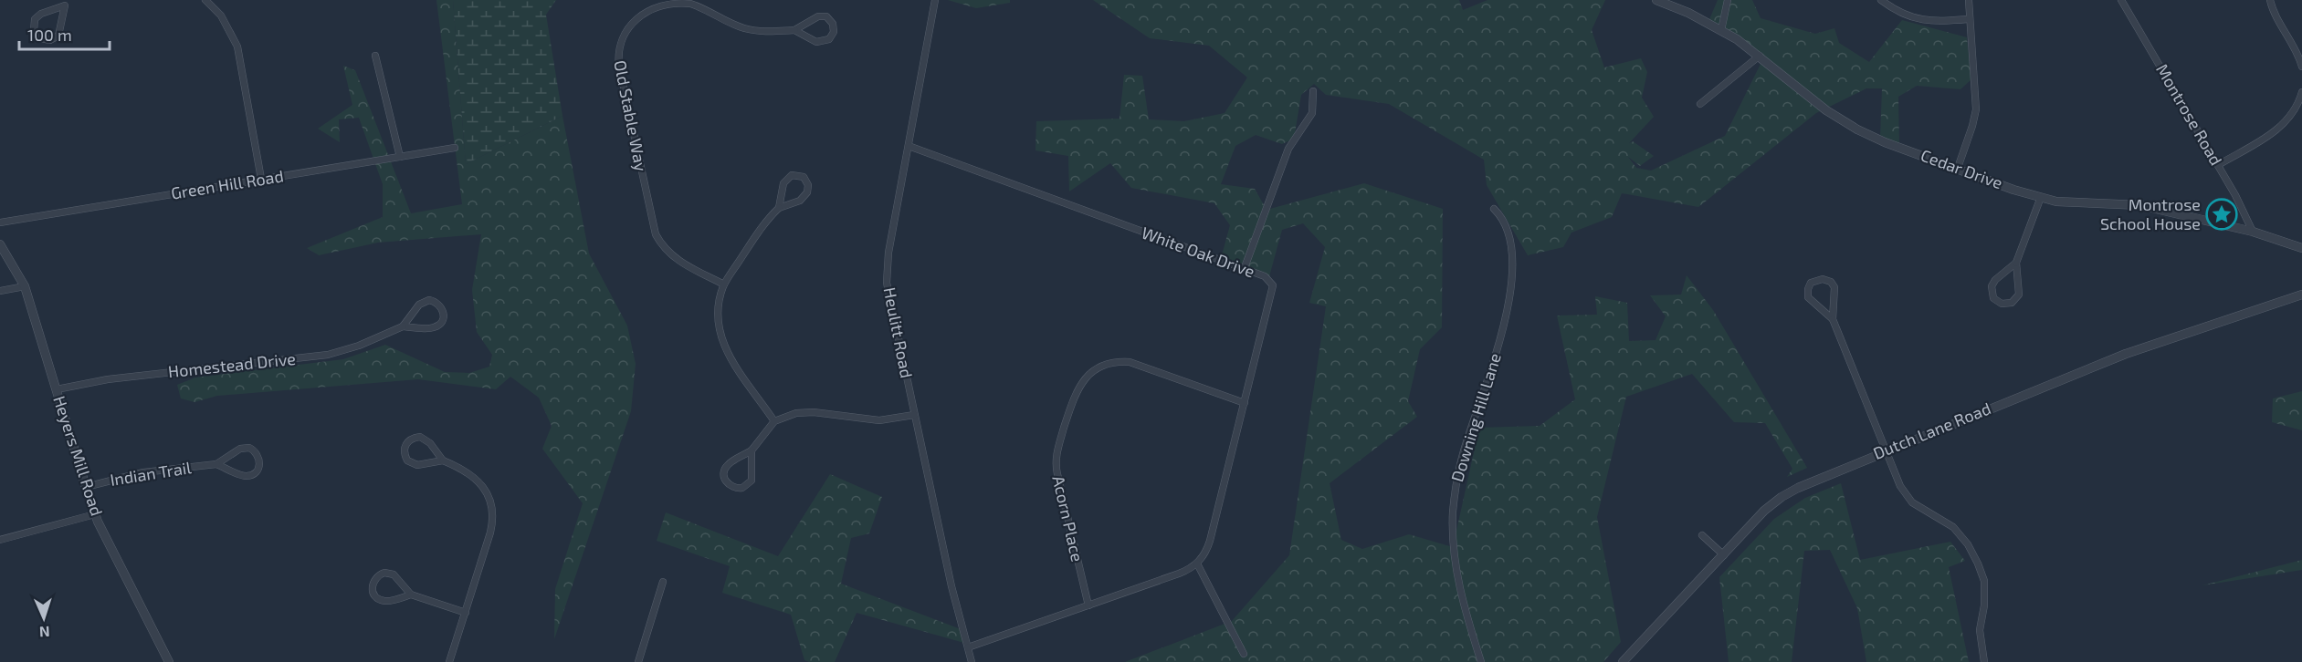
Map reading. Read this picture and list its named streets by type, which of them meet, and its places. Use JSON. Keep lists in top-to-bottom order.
{
  "streets": {
    "street": [
      "Montrose Road",
      "Old Stable Way",
      "Cedar Drive",
      "Green Hill Road",
      "White Oak Drive",
      "Heulitt Road",
      "Homestead Drive",
      "Downing Hill Lane",
      "Dutch Lane Road",
      "Heyers Mill Road",
      "Indian Trail",
      "Acorn Place"
    ]
  },
  "crossings": [
    ["Montrose Road", "Cedar Drive"],
    ["White Oak Drive", "Heulitt Road"],
    ["White Oak Drive", "Acorn Place"],
    ["Homestead Drive", "Heyers Mill Road"],
    ["Heyers Mill Road", "Indian Trail"]
  ],
  "places": {
    "place": ["Montrose School House"]
  },
  "scale_bar": "100 m",
  "north": "bottom"
}
